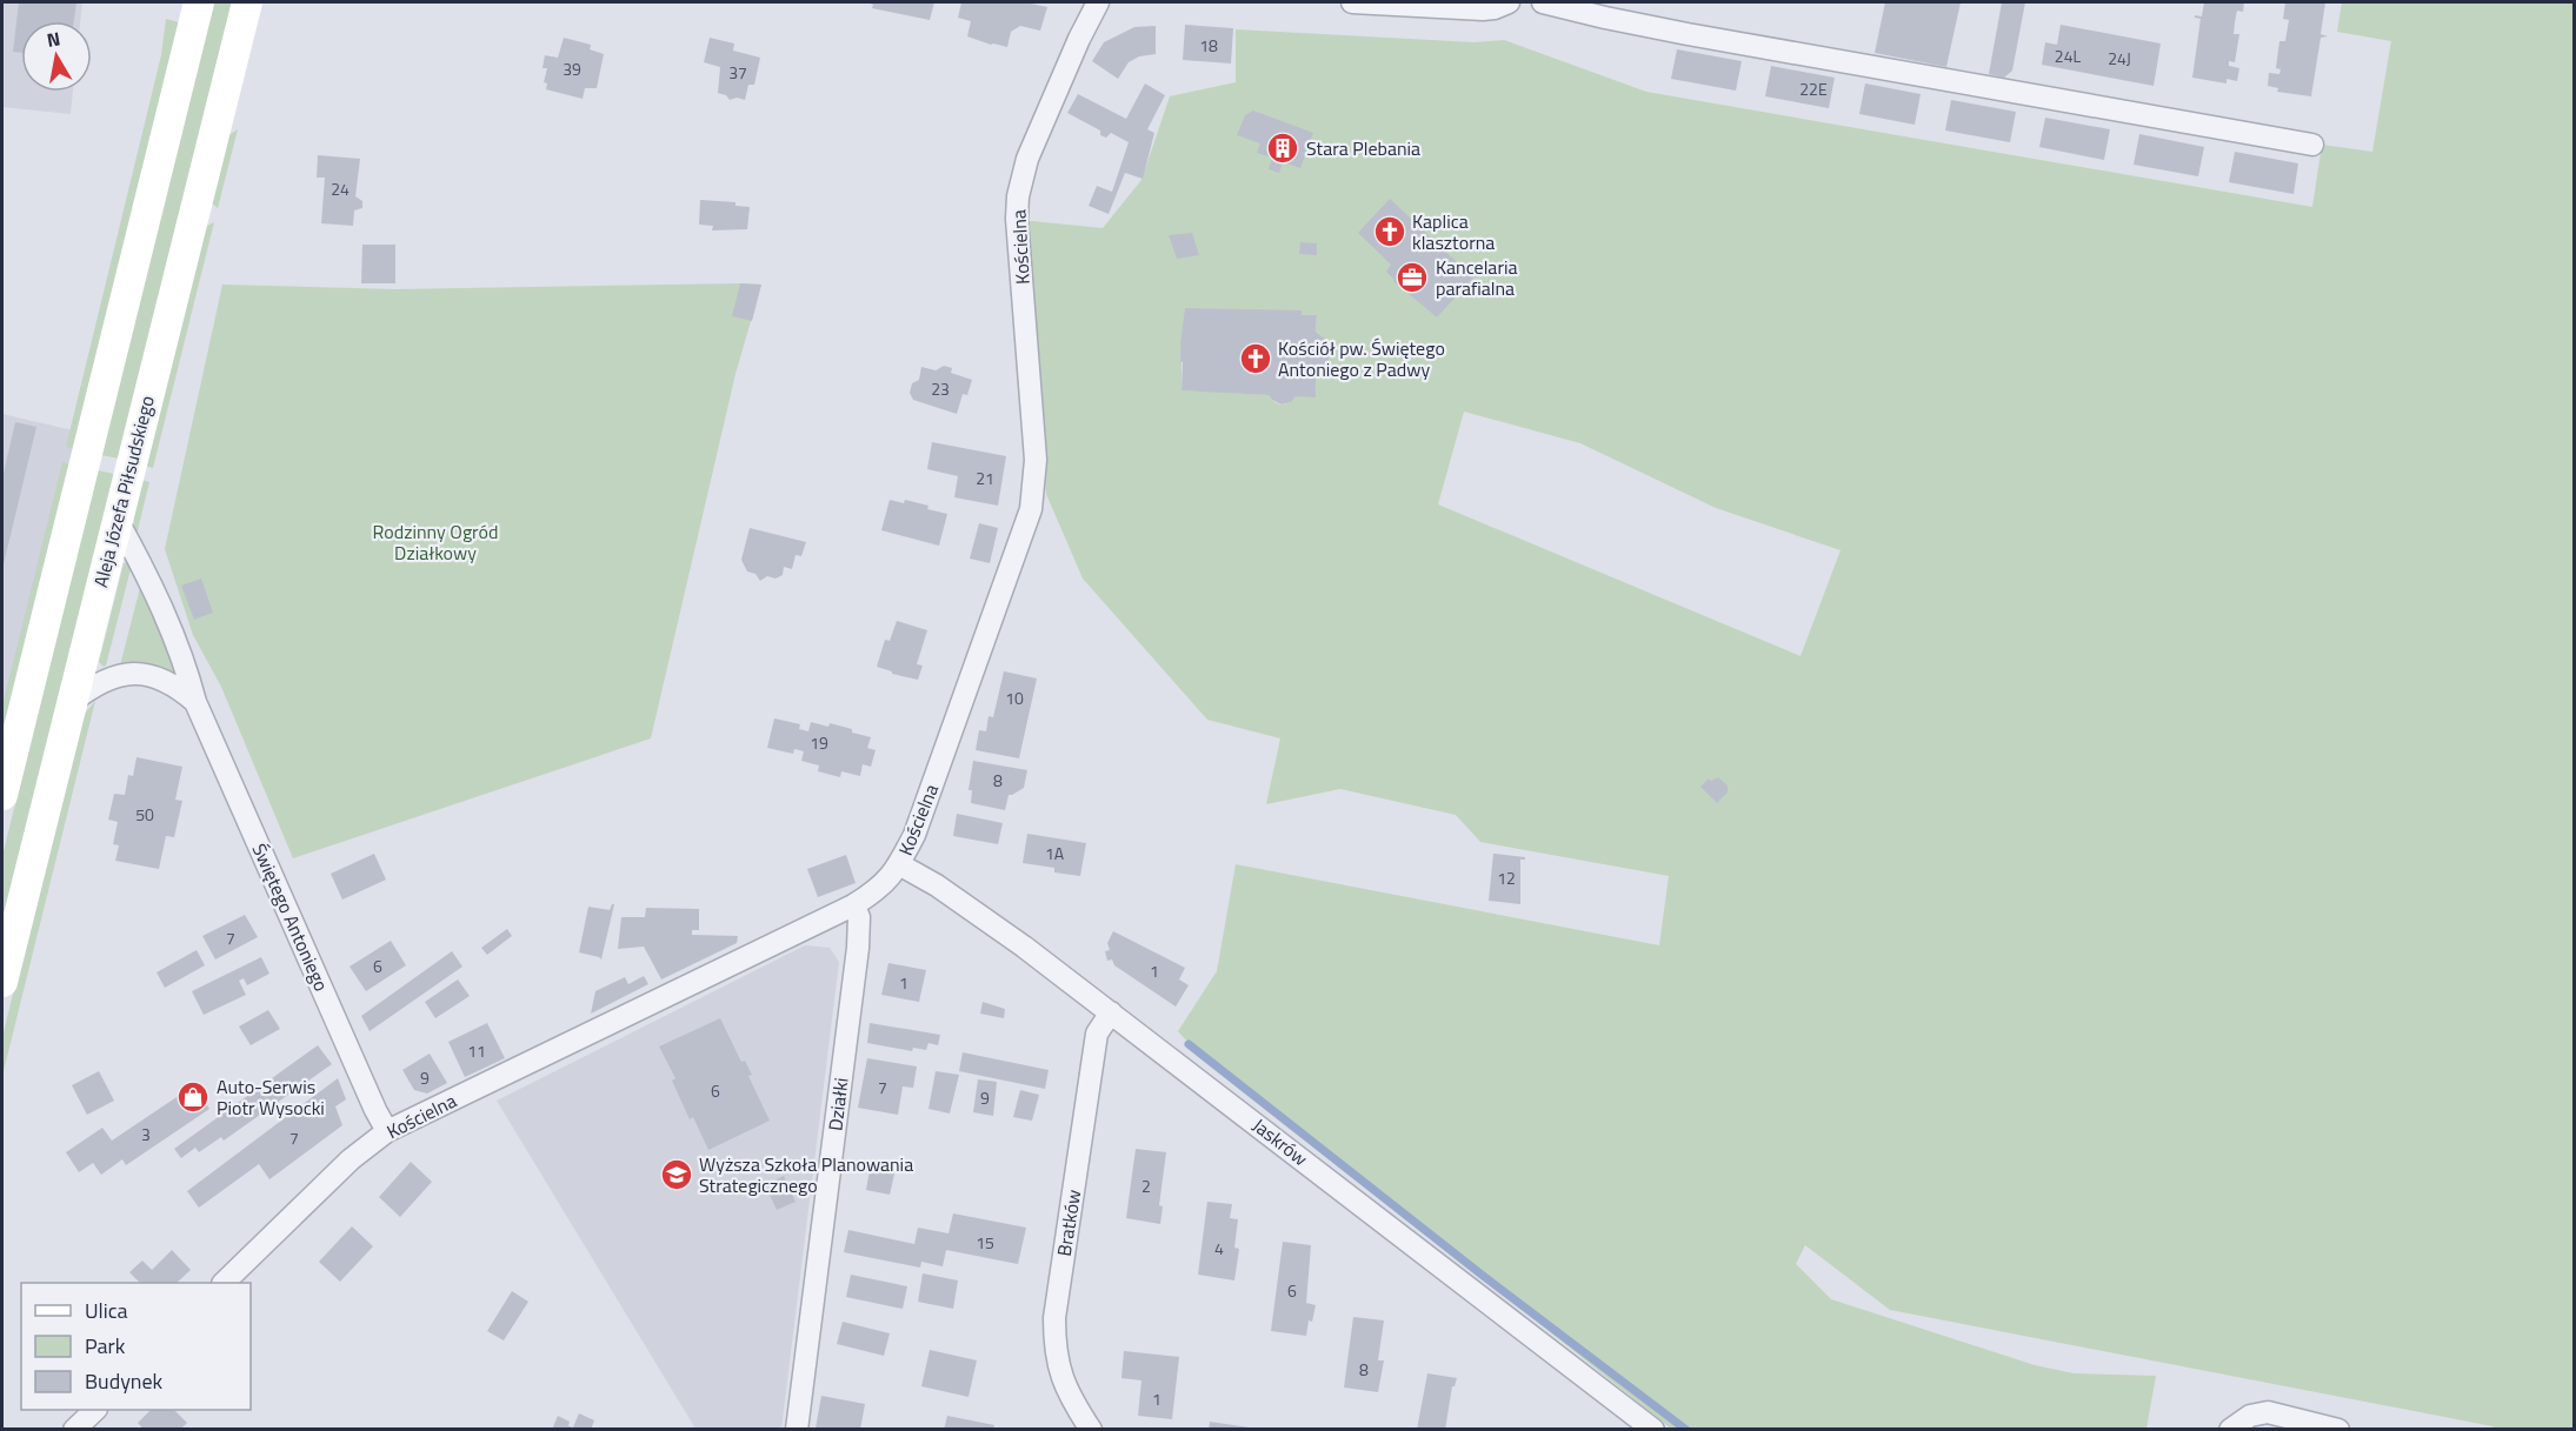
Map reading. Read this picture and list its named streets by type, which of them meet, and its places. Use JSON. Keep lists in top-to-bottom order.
{
  "streets": {
    "street": [
      "Kościelna",
      "Aleja Józefa Piłsudskiego",
      "Świętego Antoniego",
      "Działki",
      "Jaskrów",
      "Bratków"
    ]
  },
  "crossings": [
    ["Kościelna", "Świętego Antoniego"],
    ["Kościelna", "Działki"],
    ["Kościelna", "Jaskrów"],
    ["Aleja Józefa Piłsudskiego", "Świętego Antoniego"],
    ["Jaskrów", "Bratków"]
  ],
  "parks": ["Rodzinny Ogród Działkowy"],
  "places": {
    "building": ["Stara Plebania"],
    "church": ["Kaplica klasztorna", "Kościół pw. Świętego Antoniego z Padwy"],
    "office": ["Kancelaria parafialna"],
    "shop": ["Auto-Serwis Piotr Wysocki"],
    "school or university": ["Wyższa Szkoła Planowania Strategicznego"]
  },
  "house_numbers": [
    "18",
    "24L",
    "24J",
    "39",
    "37",
    "22E",
    "24",
    "23",
    "21",
    "10",
    "19",
    "8",
    "50",
    "1A",
    "12",
    "7",
    "6",
    "1",
    "1",
    "11",
    "9",
    "7",
    "6",
    "9",
    "3",
    "7",
    "2",
    "15",
    "4",
    "6",
    "8",
    "1"
  ],
  "legend": ["Ulica", "Park", "Budynek"],
  "north": "top"
}
